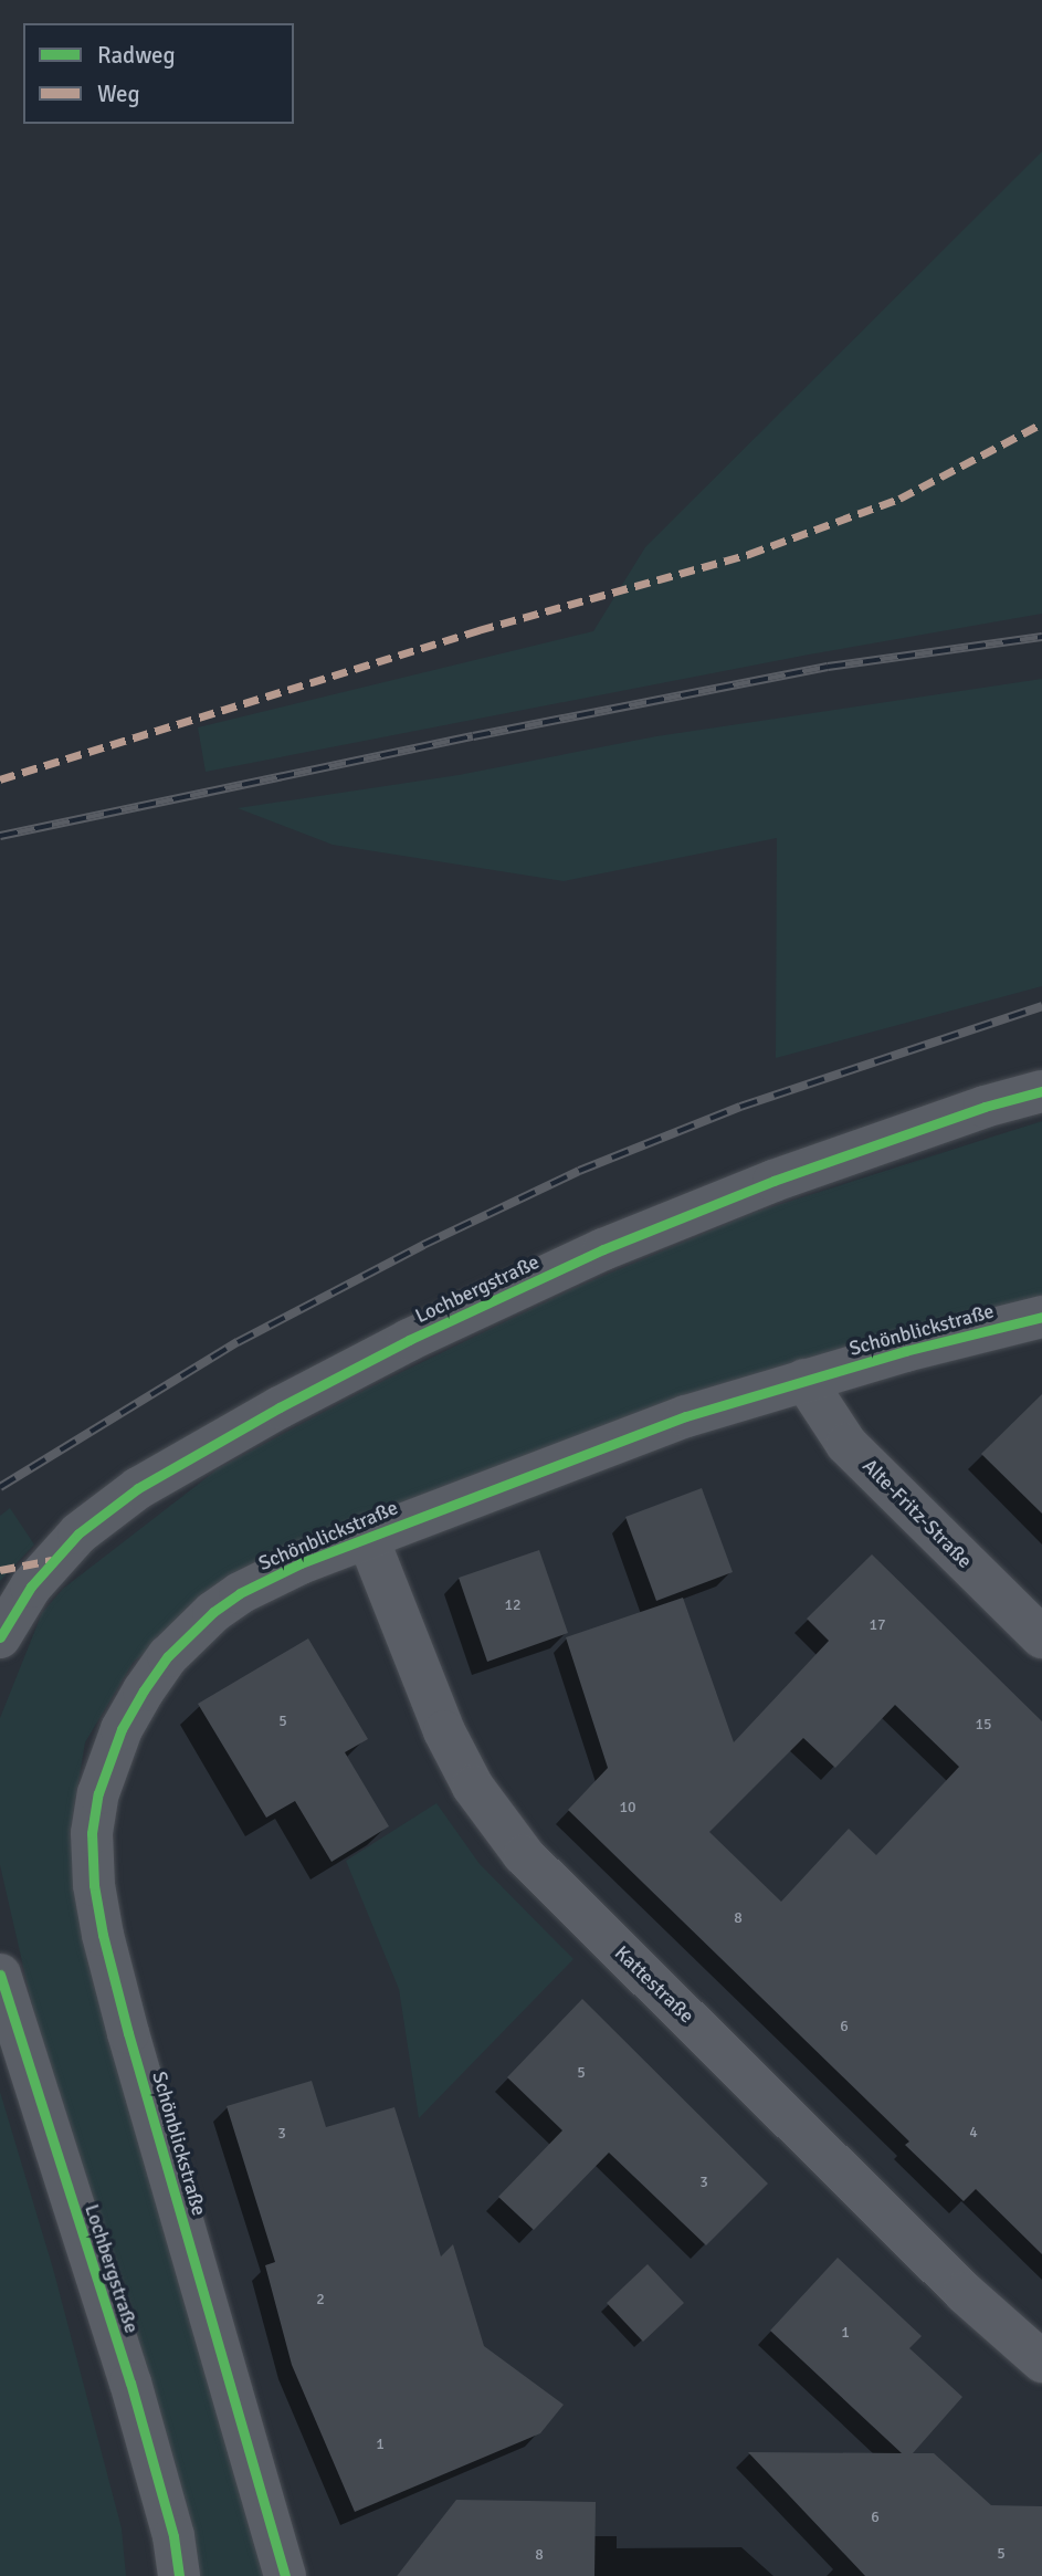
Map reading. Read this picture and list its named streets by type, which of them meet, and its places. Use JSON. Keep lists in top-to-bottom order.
{
  "streets": {
    "street": [
      "Lochbergstraße",
      "Schönblickstraße",
      "Alte-Fritz-Straße",
      "Kattestraße"
    ]
  },
  "crossings": [
    ["Schönblickstraße", "Alte-Fritz-Straße"],
    ["Schönblickstraße", "Kattestraße"]
  ],
  "house_numbers": [
    "12",
    "17",
    "5",
    "15",
    "10",
    "8",
    "6",
    "5",
    "4",
    "3",
    "3",
    "2",
    "1",
    "1",
    "6",
    "5",
    "8"
  ],
  "legend": ["Radweg", "Weg"]
}
